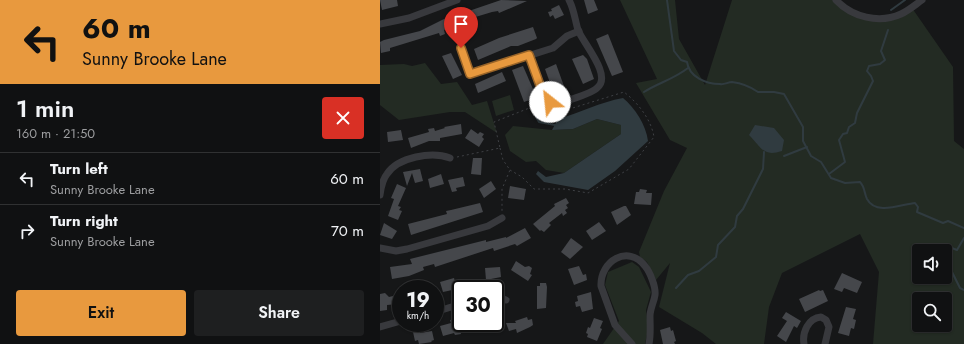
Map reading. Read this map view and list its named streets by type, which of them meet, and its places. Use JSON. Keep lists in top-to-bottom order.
{
  "page": {
    "turn": ["60 m", "Sunny Brooke Lane"],
    "heading": ["1 min", "160 m · 21:50"],
    "list": [
      {
        "name": "Turn left",
        "note": "Sunny Brooke Lane",
        "value": "60 m"
      },
      {
        "name": "Turn right",
        "note": "Sunny Brooke Lane",
        "value": "70 m"
      }
    ],
    "speed": "19 km/h",
    "limit": "30",
    "buttons": ["Exit", "Share"]
  }
}
